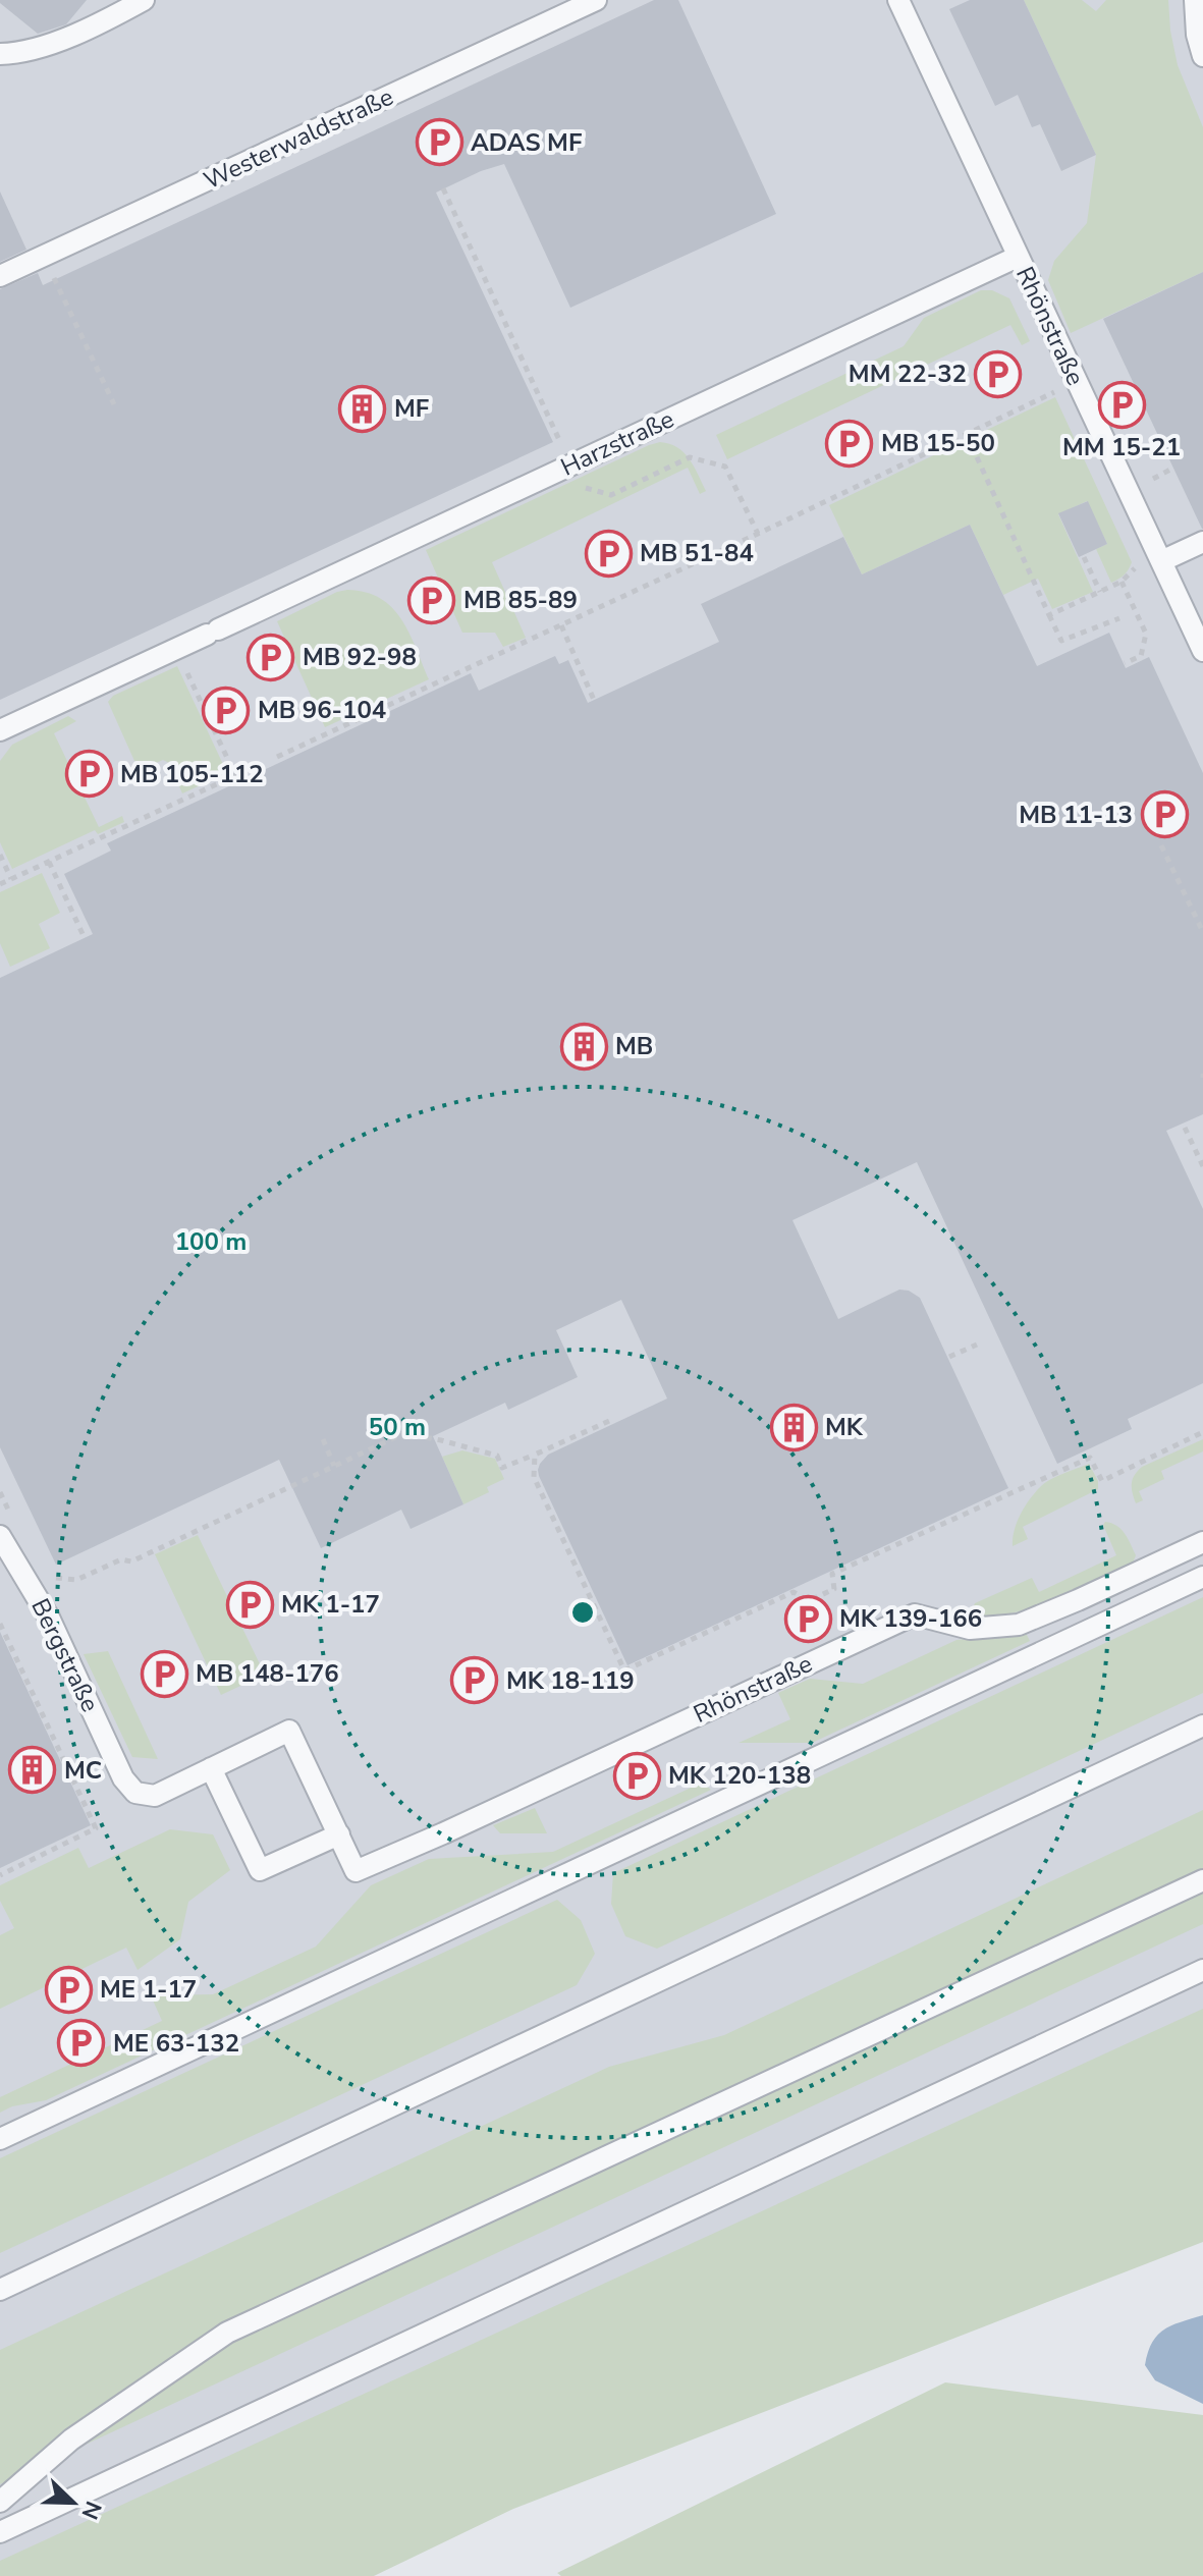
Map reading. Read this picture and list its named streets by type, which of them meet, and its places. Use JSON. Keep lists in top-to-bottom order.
{
  "streets": {
    "lane": [
      "Westerwaldstraße",
      "Rhönstraße",
      "Harzstraße",
      "Bergstraße"
    ]
  },
  "crossings": [
    ["Rhönstraße", "Harzstraße"]
  ],
  "places": {
    "parking": [
      "ADAS MF",
      "MM 22-32",
      "MM 15-21",
      "MB 15-50",
      "MB 51-84",
      "MB 85-89",
      "MB 92-98",
      "MB 96-104",
      "MB 105-112",
      "MB 11-13",
      "MK 1-17",
      "MK 139-166",
      "MB 148-176",
      "MK 18-119",
      "MK 120-138",
      "ME 1-17",
      "ME 63-132"
    ],
    "building": [
      "MF",
      "MB",
      "MK",
      "MC"
    ]
  },
  "north": "bottom right",
  "rings": ["100 m", "50 m"]
}
